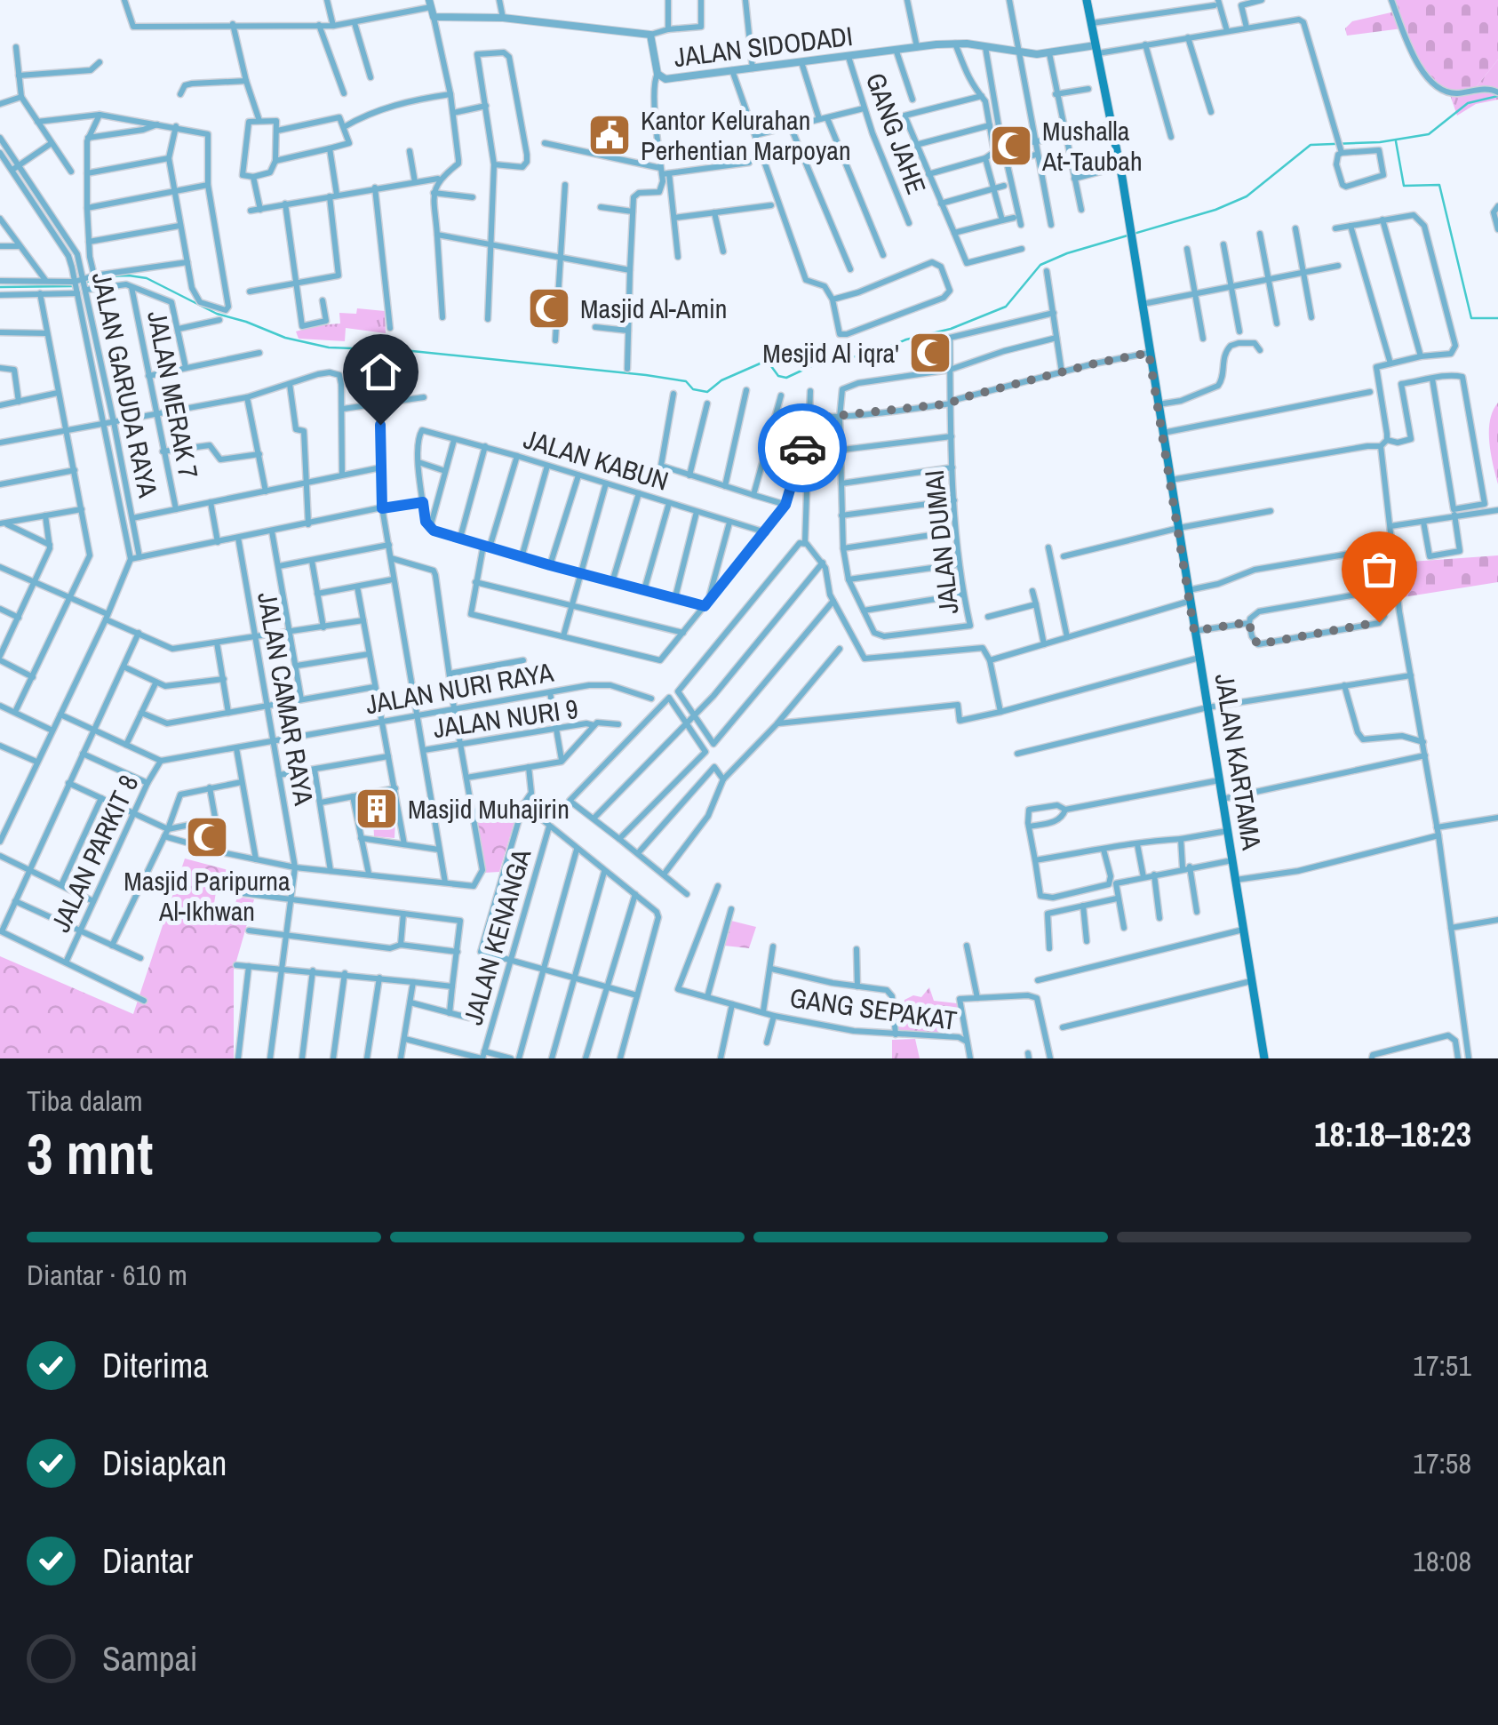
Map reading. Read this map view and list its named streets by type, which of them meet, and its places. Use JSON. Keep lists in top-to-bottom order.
{
  "streets": {
    "main road": ["JALAN KARTAMA"],
    "street": [
      "JALAN SIDODADI",
      "GANG JAHE",
      "JALAN GARUDA RAYA",
      "JALAN MERAK 7",
      "JALAN KABUN",
      "JALAN DUMAI",
      "JALAN NURI RAYA",
      "JALAN CAMAR RAYA",
      "JALAN NURI 9",
      "JALAN PARKIT 8",
      "JALAN KENANGA",
      "GANG SEPAKAT"
    ]
  },
  "crossings": [
    ["JALAN SIDODADI", "GANG JAHE"],
    ["JALAN SIDODADI", "JALAN KARTAMA"],
    ["JALAN NURI RAYA", "JALAN CAMAR RAYA"],
    ["JALAN NURI RAYA", "JALAN PARKIT 8"]
  ],
  "places": {
    "public building": ["Kantor Kelurahan Perhentian Marpoyan"],
    "mosque": [
      "Mushalla At-Taubah",
      "Masjid Al-Amin",
      "Mesjid Al iqra'",
      "Masjid Paripurna Al-Ikhwan"
    ],
    "building": ["Masjid Muhajirin"]
  },
  "page": {
    "heading": ["3 mnt", "Tiba dalam", "18:18–18:23"],
    "bar": "Diantar · 610 m",
    "list": [
      ["Diterima", "17:51"],
      ["Disiapkan", "17:58"],
      ["Diantar", "18:08"],
      "Sampai"
    ]
  }
}
